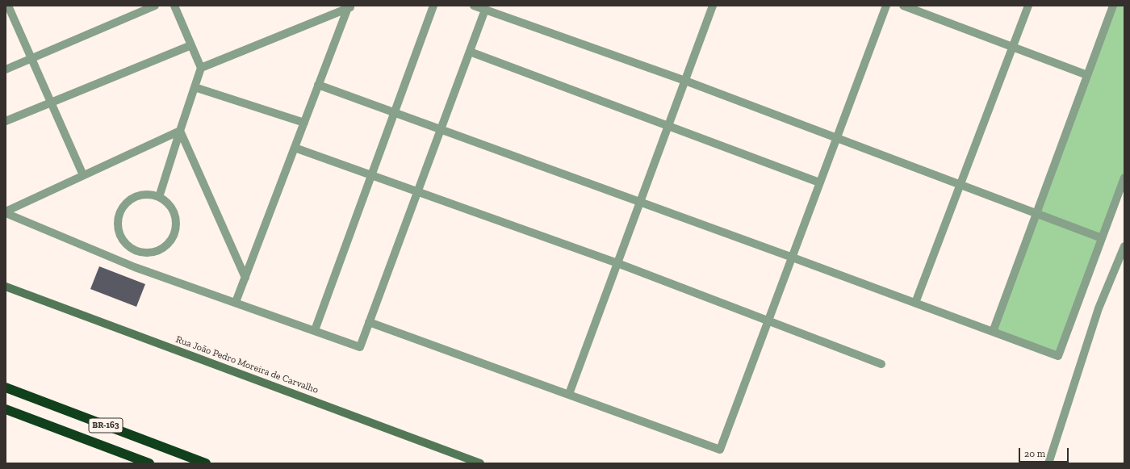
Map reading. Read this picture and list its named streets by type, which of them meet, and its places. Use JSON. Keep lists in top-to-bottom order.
{
  "streets": {
    "highway": ["BR-163"],
    "main road": ["Rua João Pedro Moreira de Carvalho"]
  },
  "scale_bar": "20 m"
}
